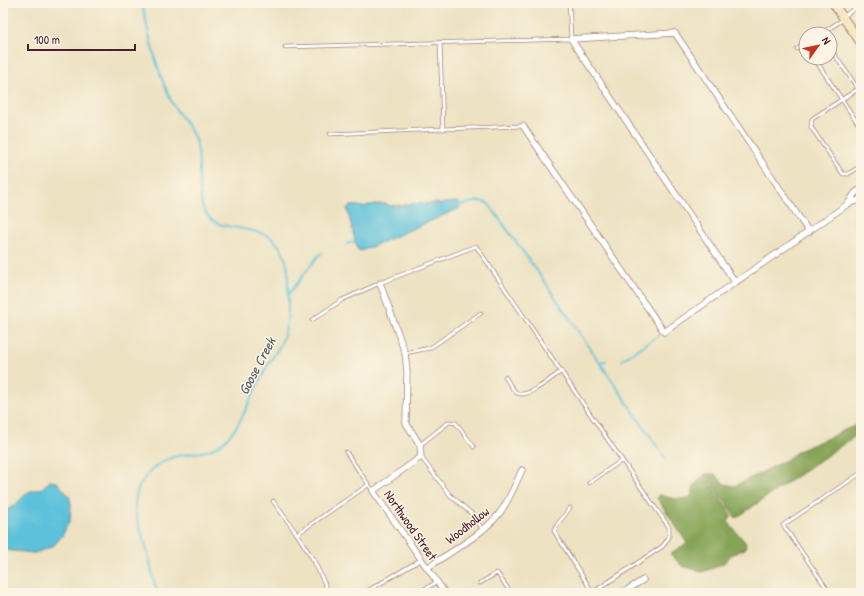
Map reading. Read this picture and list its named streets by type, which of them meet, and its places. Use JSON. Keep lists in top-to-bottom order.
{
  "streets": {
    "street": ["Northwood Street", "Woodhollow"]
  },
  "crossings": [
    ["Northwood Street", "Woodhollow"]
  ],
  "water": ["Goose Creek"],
  "scale_bar": "100 m",
  "north": "top right"
}
